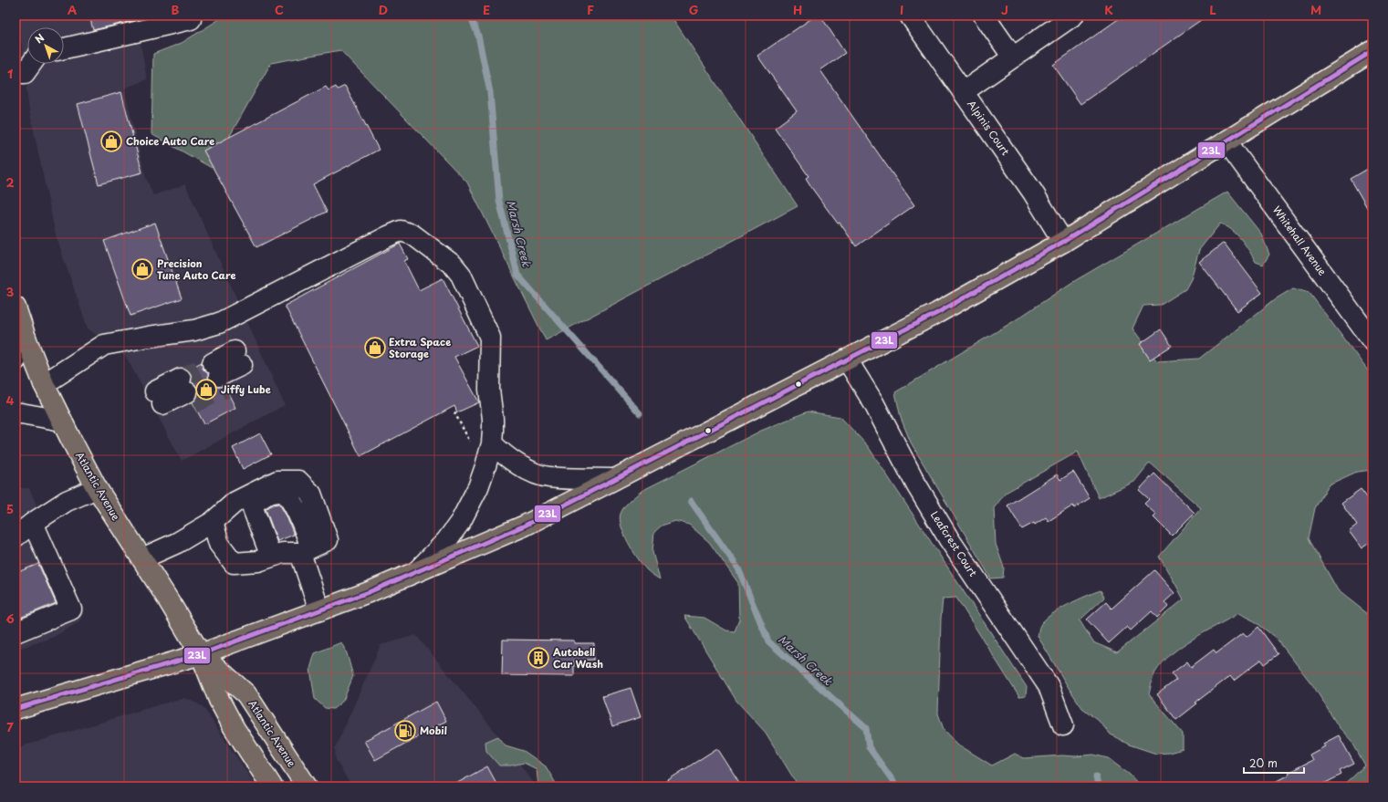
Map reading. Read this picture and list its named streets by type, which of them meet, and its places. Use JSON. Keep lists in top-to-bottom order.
{
  "streets": {
    "main road": ["Atlantic Avenue"],
    "street": ["Alpinis Court", "Whitehall Avenue", "Leafcrest Court"]
  },
  "water": ["Marsh Creek"],
  "places": {
    "shop": [
      "Choice Auto Care",
      "Precision Tune Auto Care",
      "Extra Space Storage",
      "Jiffy Lube"
    ],
    "building": ["Autobell Car Wash"],
    "fuel station": ["Mobil"]
  },
  "lines": ["transit line 23L"],
  "scale_bar": "20 m",
  "north": "top left",
  "grid": {
    "columns": [
      "A",
      "B",
      "C",
      "D",
      "E",
      "F",
      "G",
      "H",
      "I",
      "J",
      "K",
      "L",
      "M"
    ],
    "rows": [
      "1",
      "2",
      "3",
      "4",
      "5",
      "6",
      "7"
    ]
  }
}
